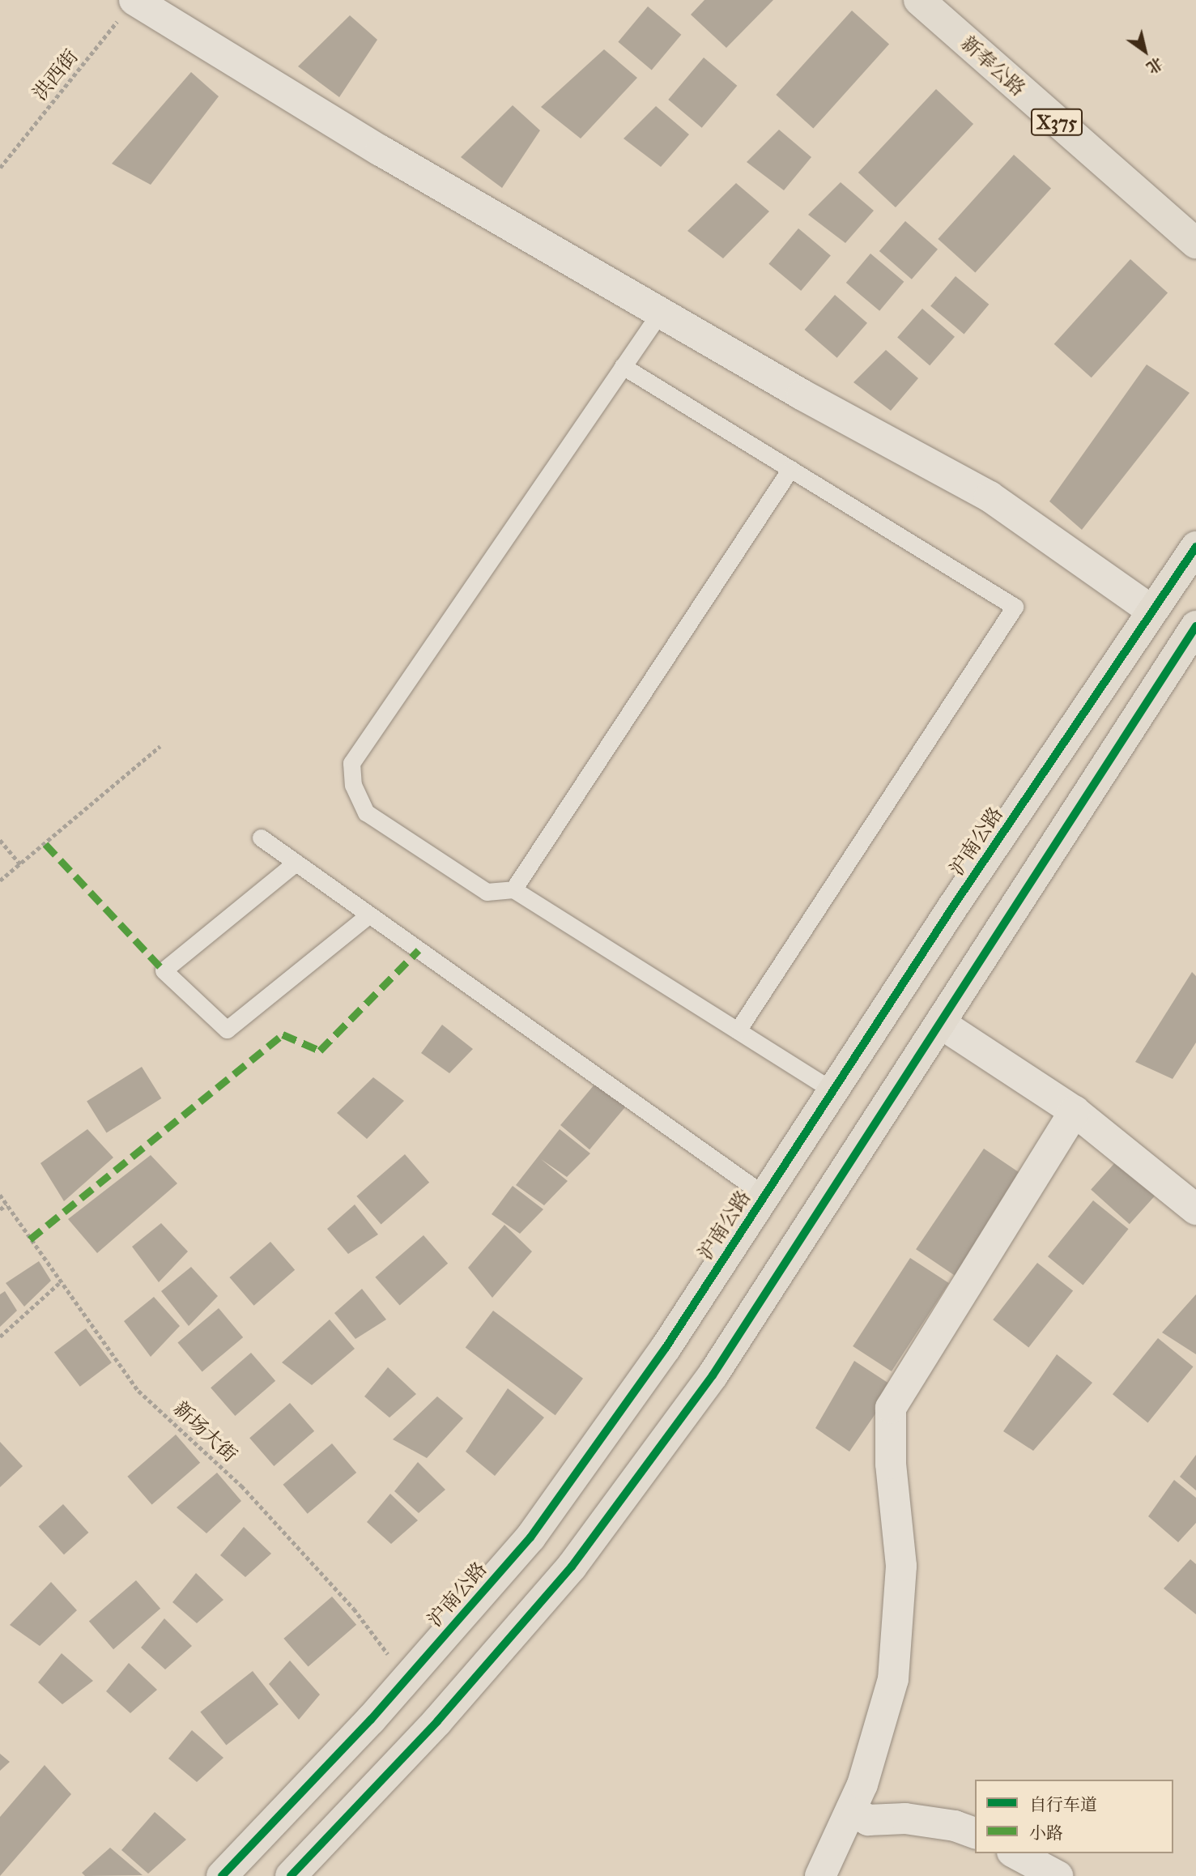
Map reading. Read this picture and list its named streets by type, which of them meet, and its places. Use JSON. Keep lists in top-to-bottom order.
{
  "streets": {
    "main road": ["新奉公路", "X375", "沪南公路"],
    "path": ["洪西街", "新场大街"]
  },
  "crossings": [
    ["沪南公路", "新场大街"]
  ],
  "legend": ["自行车道", "小路"],
  "north": "bottom right"
}
